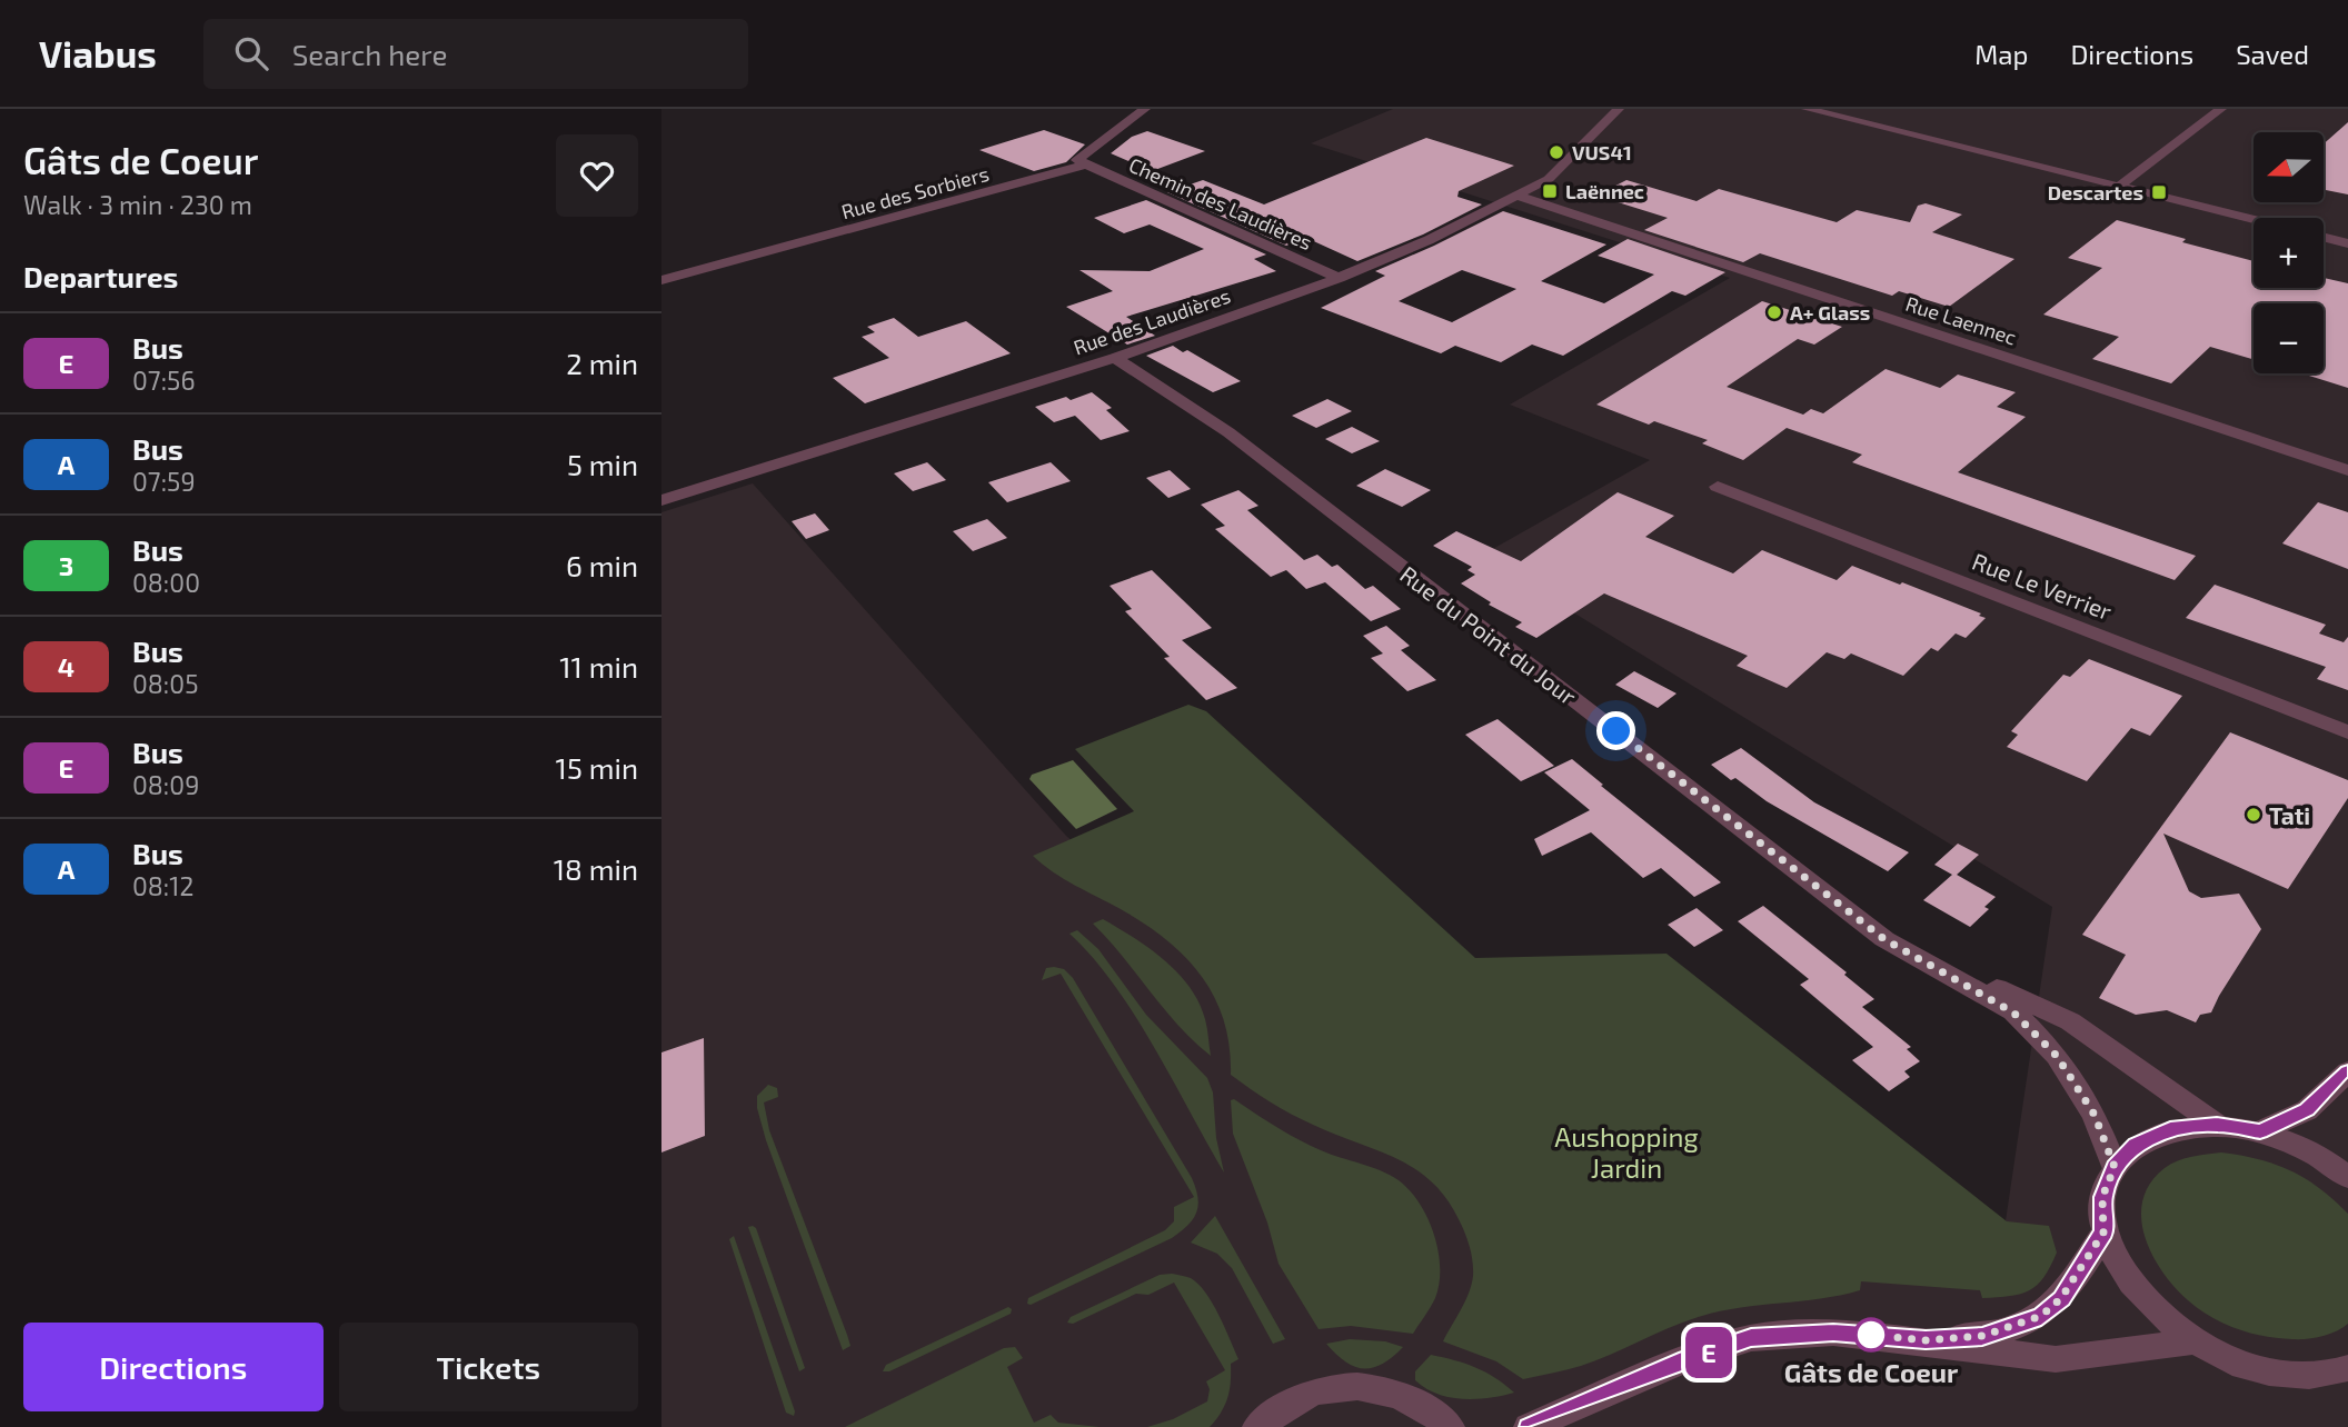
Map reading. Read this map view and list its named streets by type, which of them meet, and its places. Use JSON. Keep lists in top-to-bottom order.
{
  "streets": {
    "street": [
      "Rue des Sorbiers",
      "Chemin des Laudières",
      "Rue Laennec",
      "Rue des Laudières",
      "Rue Le Verrier",
      "Rue du Point du Jour"
    ]
  },
  "crossings": [
    ["Rue des Sorbiers", "Chemin des Laudières"],
    ["Chemin des Laudières", "Rue des Laudières"],
    ["Rue Laennec", "Rue des Laudières"],
    ["Rue des Laudières", "Rue du Point du Jour"]
  ],
  "parks": ["Aushopping Jardin"],
  "places": {
    "other": [
      "VUS41",
      "A+ Glass",
      "Tati",
      "Gâts de Coeur"
    ],
    "transit": ["Laënnec", "Descartes"]
  },
  "lines": ["bus line E"],
  "north": "left",
  "page": {
    "header": "Viabus",
    "search": "Search here",
    "nav": ["Map", "Directions", "Saved"],
    "heading": [
      ["Gâts de Coeur", "Walk · 3 min · 230 m"],
      "Departures"
    ],
    "on_map": "E",
    "map_buttons": ["+", "−"],
    "list": [
      {
        "mark": "E",
        "name": "Bus",
        "note": "07:56",
        "value": "2 min"
      },
      {
        "mark": "A",
        "name": "Bus",
        "note": "07:59",
        "value": "5 min"
      },
      {
        "mark": "3",
        "name": "Bus",
        "note": "08:00",
        "value": "6 min"
      },
      {
        "mark": "4",
        "name": "Bus",
        "note": "08:05",
        "value": "11 min"
      },
      {
        "mark": "E",
        "name": "Bus",
        "note": "08:09",
        "value": "15 min"
      },
      {
        "mark": "A",
        "name": "Bus",
        "note": "08:12",
        "value": "18 min"
      }
    ],
    "buttons": ["Directions", "Tickets"]
  }
}
